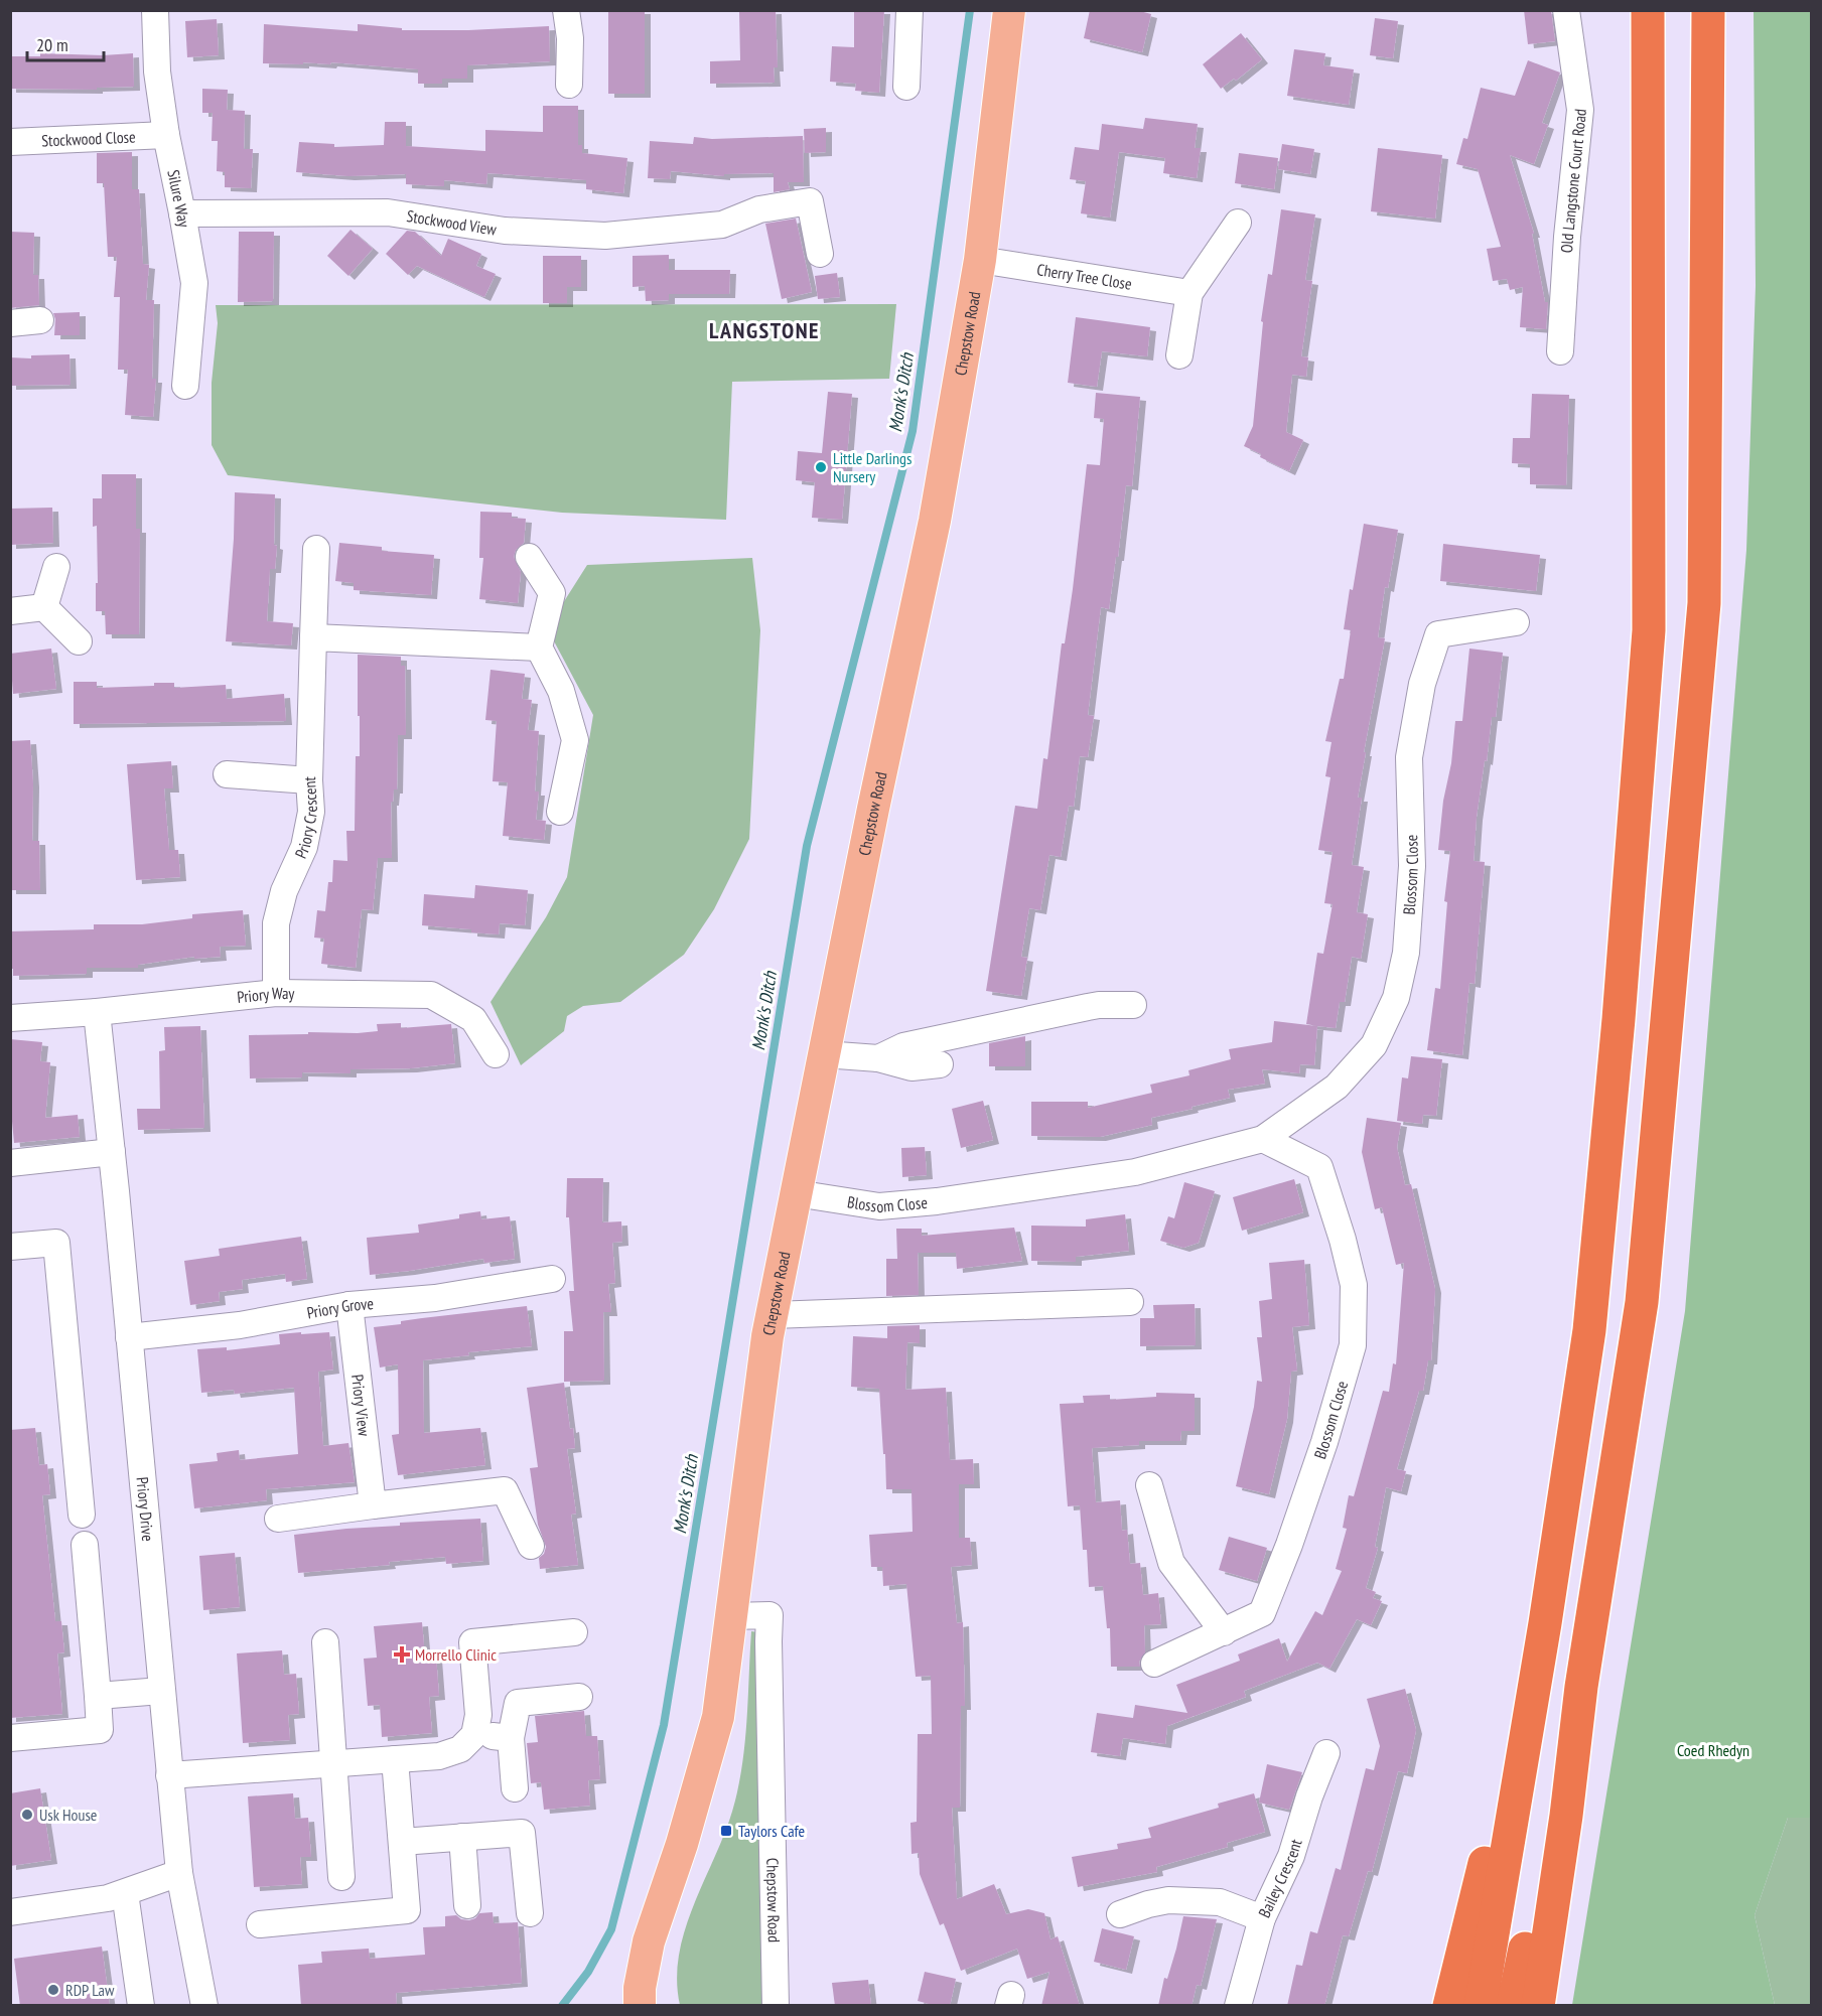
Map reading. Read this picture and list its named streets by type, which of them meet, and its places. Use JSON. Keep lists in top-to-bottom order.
{
  "streets": {
    "main road": ["Chepstow Road"],
    "street": [
      "Stockwood Close",
      "Old Langstone Court Road",
      "Silure Way",
      "Stockwood View",
      "Cherry Tree Close",
      "Priory Crescent",
      "Blossom Close",
      "Priory Way",
      "Priory Grove",
      "Priory View",
      "Priory Drive",
      "Bailey Crescent"
    ]
  },
  "crossings": [
    ["Stockwood Close", "Silure Way"],
    ["Silure Way", "Stockwood View"],
    ["Cherry Tree Close", "Chepstow Road"],
    ["Chepstow Road", "Blossom Close"],
    ["Priory Crescent", "Priory Way"],
    ["Priory Way", "Priory Drive"],
    ["Priory Grove", "Priory View"],
    ["Priory Grove", "Priory Drive"]
  ],
  "districts": ["LANGSTONE"],
  "water": ["Monk's Ditch"],
  "parks": ["Coed Rhedyn"],
  "places": {
    "other": ["Little Darlings Nursery", "Usk House", "RDP Law"],
    "health": ["Morrello Clinic"],
    "transit": ["Taylors Cafe"]
  },
  "scale_bar": "20 m"
}
